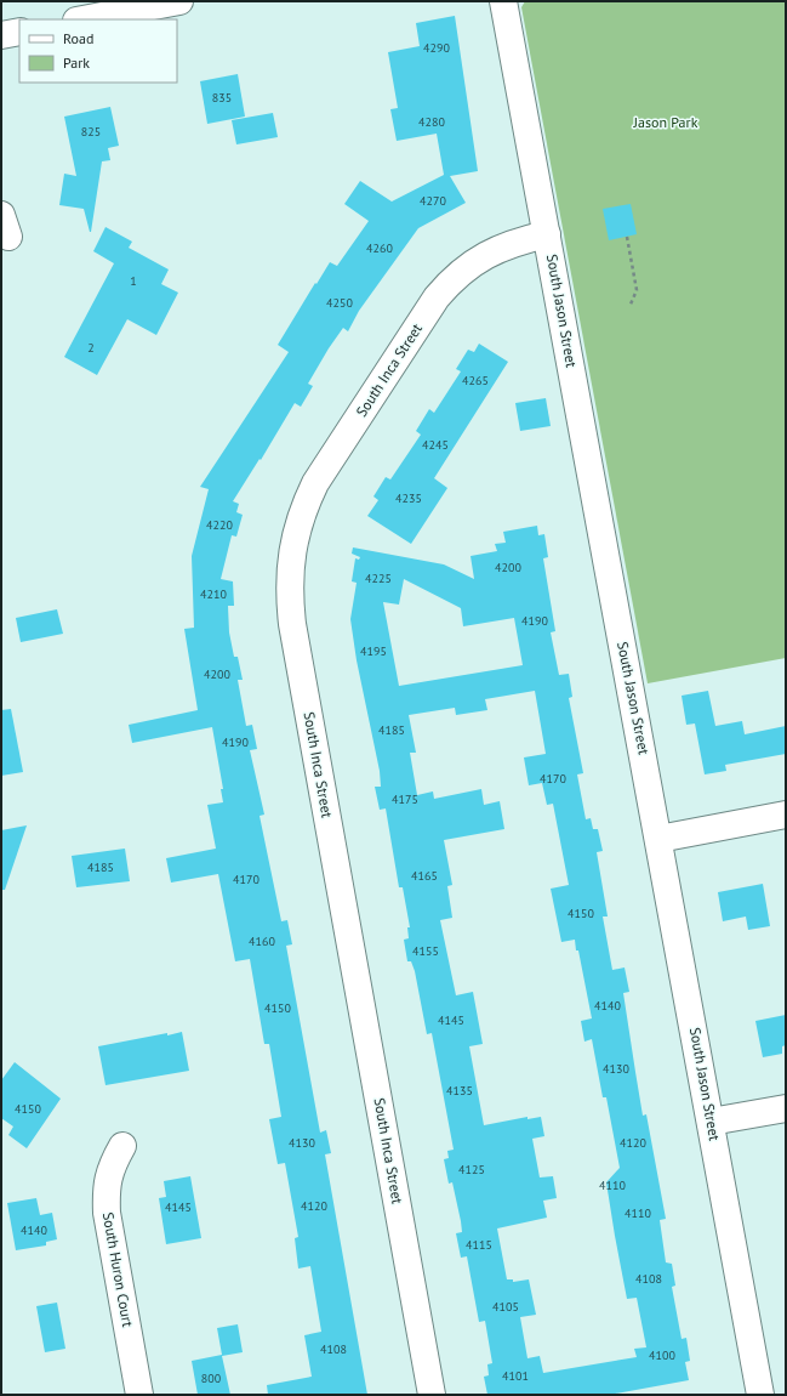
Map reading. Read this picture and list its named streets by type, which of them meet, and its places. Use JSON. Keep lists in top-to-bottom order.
{
  "streets": {
    "street": ["South Jason Street", "South Inca Street", "South Huron Court"]
  },
  "crossings": [
    ["South Jason Street", "South Inca Street"]
  ],
  "parks": ["Jason Park"],
  "house_numbers": [
    "4290",
    "835",
    "4280",
    "825",
    "4270",
    "4260",
    "1",
    "4250",
    "2",
    "4265",
    "4245",
    "4235",
    "4220",
    "4200",
    "4225",
    "4210",
    "4190",
    "4195",
    "4200",
    "4185",
    "4190",
    "4170",
    "4175",
    "4185",
    "4165",
    "4170",
    "4150",
    "4160",
    "4155",
    "4140",
    "4150",
    "4145",
    "4130",
    "4135",
    "4150",
    "4130",
    "4120",
    "4125",
    "4110",
    "4120",
    "4145",
    "4110",
    "4140",
    "4115",
    "4108",
    "4105",
    "4108",
    "4100",
    "4101",
    "800"
  ],
  "legend": ["Road", "Park"]
}
